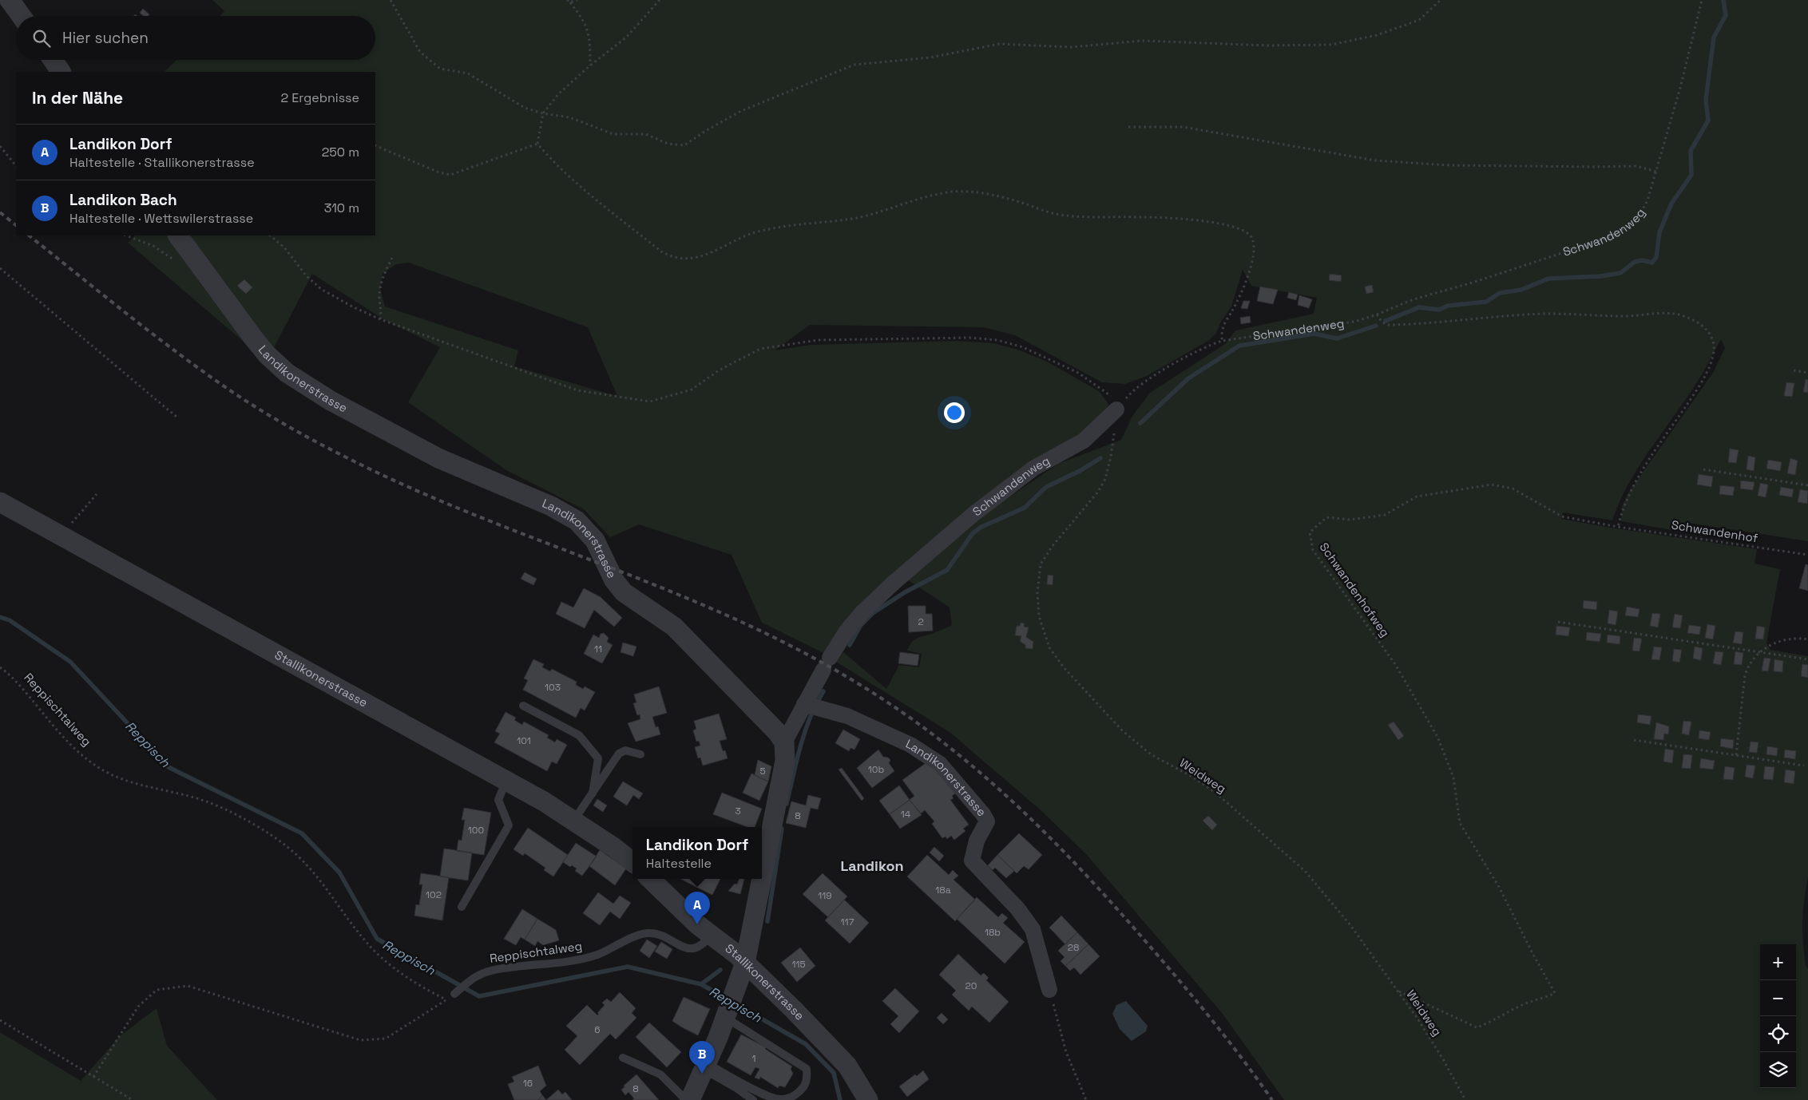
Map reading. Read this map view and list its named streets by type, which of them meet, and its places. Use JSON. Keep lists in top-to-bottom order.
{
  "streets": {
    "street": ["Schwandenweg", "Landikonerstrasse", "Stallikonerstrasse"],
    "lane": ["Reppischtalweg"],
    "path": ["Schwandenhof", "Schwandenhofweg", "Weidweg"]
  },
  "crossings": [
    ["Schwandenweg", "Landikonerstrasse"],
    ["Schwandenhof", "Schwandenhofweg"],
    ["Schwandenhofweg", "Weidweg"],
    ["Stallikonerstrasse", "Reppischtalweg"]
  ],
  "districts": ["Landikon"],
  "water": ["Reppisch"],
  "house_numbers": [
    "2",
    "11",
    "103",
    "101",
    "10b",
    "5",
    "3",
    "14",
    "8",
    "100",
    "18a",
    "102",
    "119",
    "117",
    "18b",
    "28",
    "115",
    "20",
    "6",
    "1",
    "16",
    "8"
  ],
  "page": {
    "search": "Hier suchen",
    "heading": ["In der Nähe", "2 Ergebnisse"],
    "list": [
      {
        "mark": "A",
        "name": "Landikon Dorf",
        "note": "Haltestelle · Stallikonerstrasse",
        "value": "250 m"
      },
      {
        "mark": "B",
        "name": "Landikon Bach",
        "note": "Haltestelle · Wettswilerstrasse",
        "value": "310 m"
      }
    ],
    "popup": ["Landikon Dorf", "Haltestelle"],
    "pins": ["A", "B"],
    "map_buttons": ["+", "−"]
  }
}
